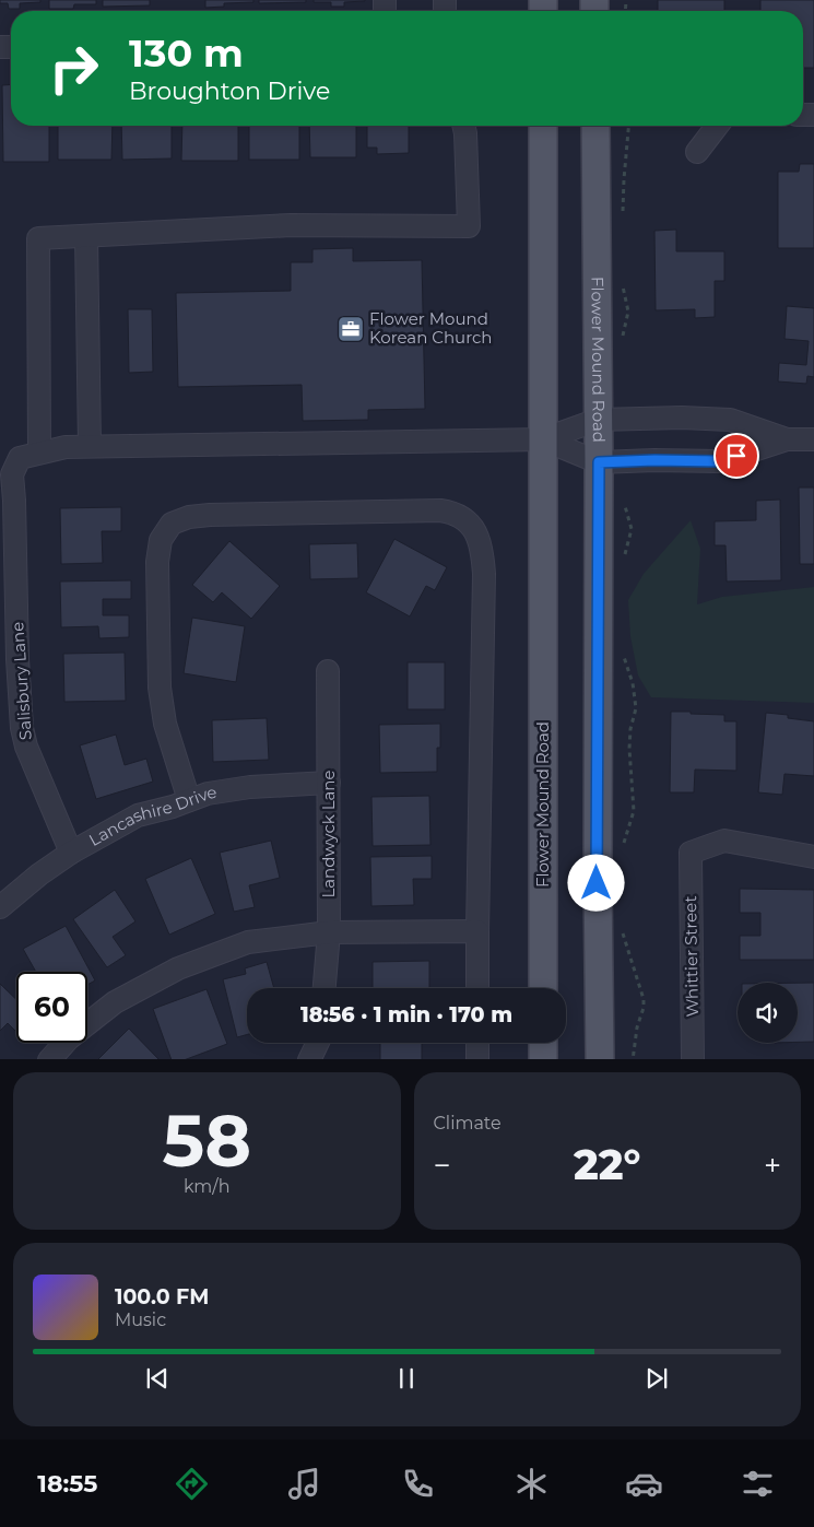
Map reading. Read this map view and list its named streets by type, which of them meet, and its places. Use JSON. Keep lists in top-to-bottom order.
{
  "streets": {
    "main road": ["Flower Mound Road"],
    "street": [
      "Salisbury Lane",
      "Lancashire Drive",
      "Landwyck Lane",
      "Whittier Street"
    ]
  },
  "crossings": [
    ["Flower Mound Road", "Salisbury Lane"],
    ["Salisbury Lane", "Lancashire Drive"],
    ["Lancashire Drive", "Landwyck Lane"]
  ],
  "places": {
    "office": ["Flower Mound Korean Church"]
  },
  "page": {
    "turn": ["130 m", "Broughton Drive"],
    "limit": "60",
    "trip": "18:56 · 1 min · 170 m",
    "tile": [
      ["58", "km/h"],
      "Climate"
    ],
    "heat": ["−", "22°", "+"],
    "song": ["100.0 FM", "Music"],
    "tabs": "18:55"
  }
}
